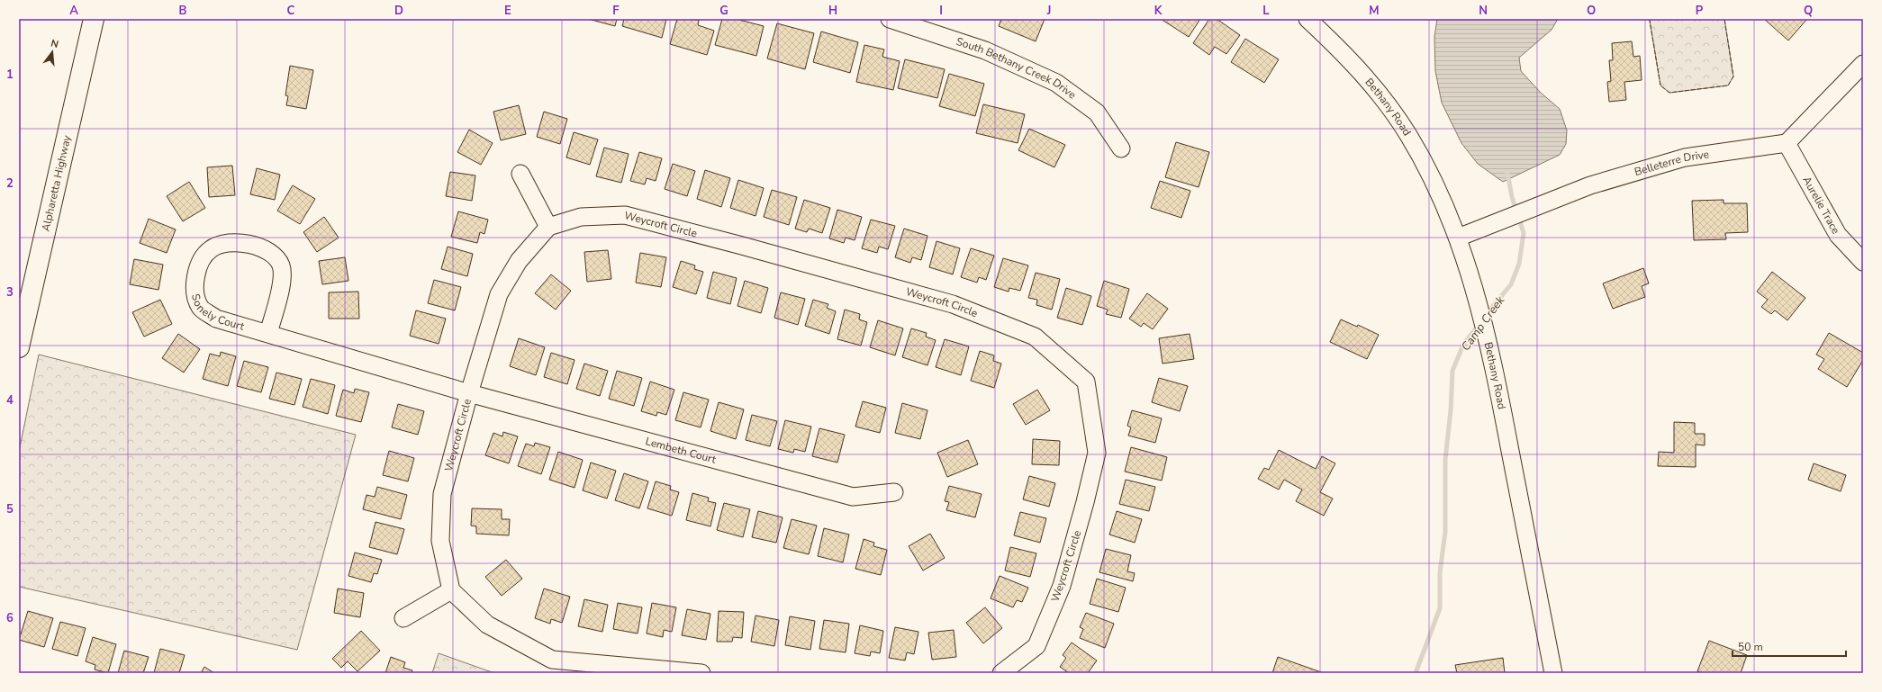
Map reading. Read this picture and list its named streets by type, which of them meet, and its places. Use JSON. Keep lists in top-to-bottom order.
{
  "streets": {
    "main road": ["Alpharetta Highway"],
    "street": [
      "South Bethany Creek Drive",
      "Bethany Road",
      "Belleterre Drive",
      "Aurelie Trace",
      "Weycroft Circle",
      "Sonely Court",
      "Lembeth Court"
    ]
  },
  "crossings": [
    ["Bethany Road", "Belleterre Drive"],
    ["Belleterre Drive", "Aurelie Trace"],
    ["Weycroft Circle", "Sonely Court"],
    ["Weycroft Circle", "Lembeth Court"],
    ["Sonely Court", "Lembeth Court"]
  ],
  "water": ["Camp Creek"],
  "scale_bar": "50 m",
  "north": "top",
  "grid": {
    "columns": [
      "A",
      "B",
      "C",
      "D",
      "E",
      "F",
      "G",
      "H",
      "I",
      "J",
      "K",
      "L",
      "M",
      "N",
      "O",
      "P",
      "Q"
    ],
    "rows": [
      "1",
      "2",
      "3",
      "4",
      "5",
      "6"
    ]
  }
}
